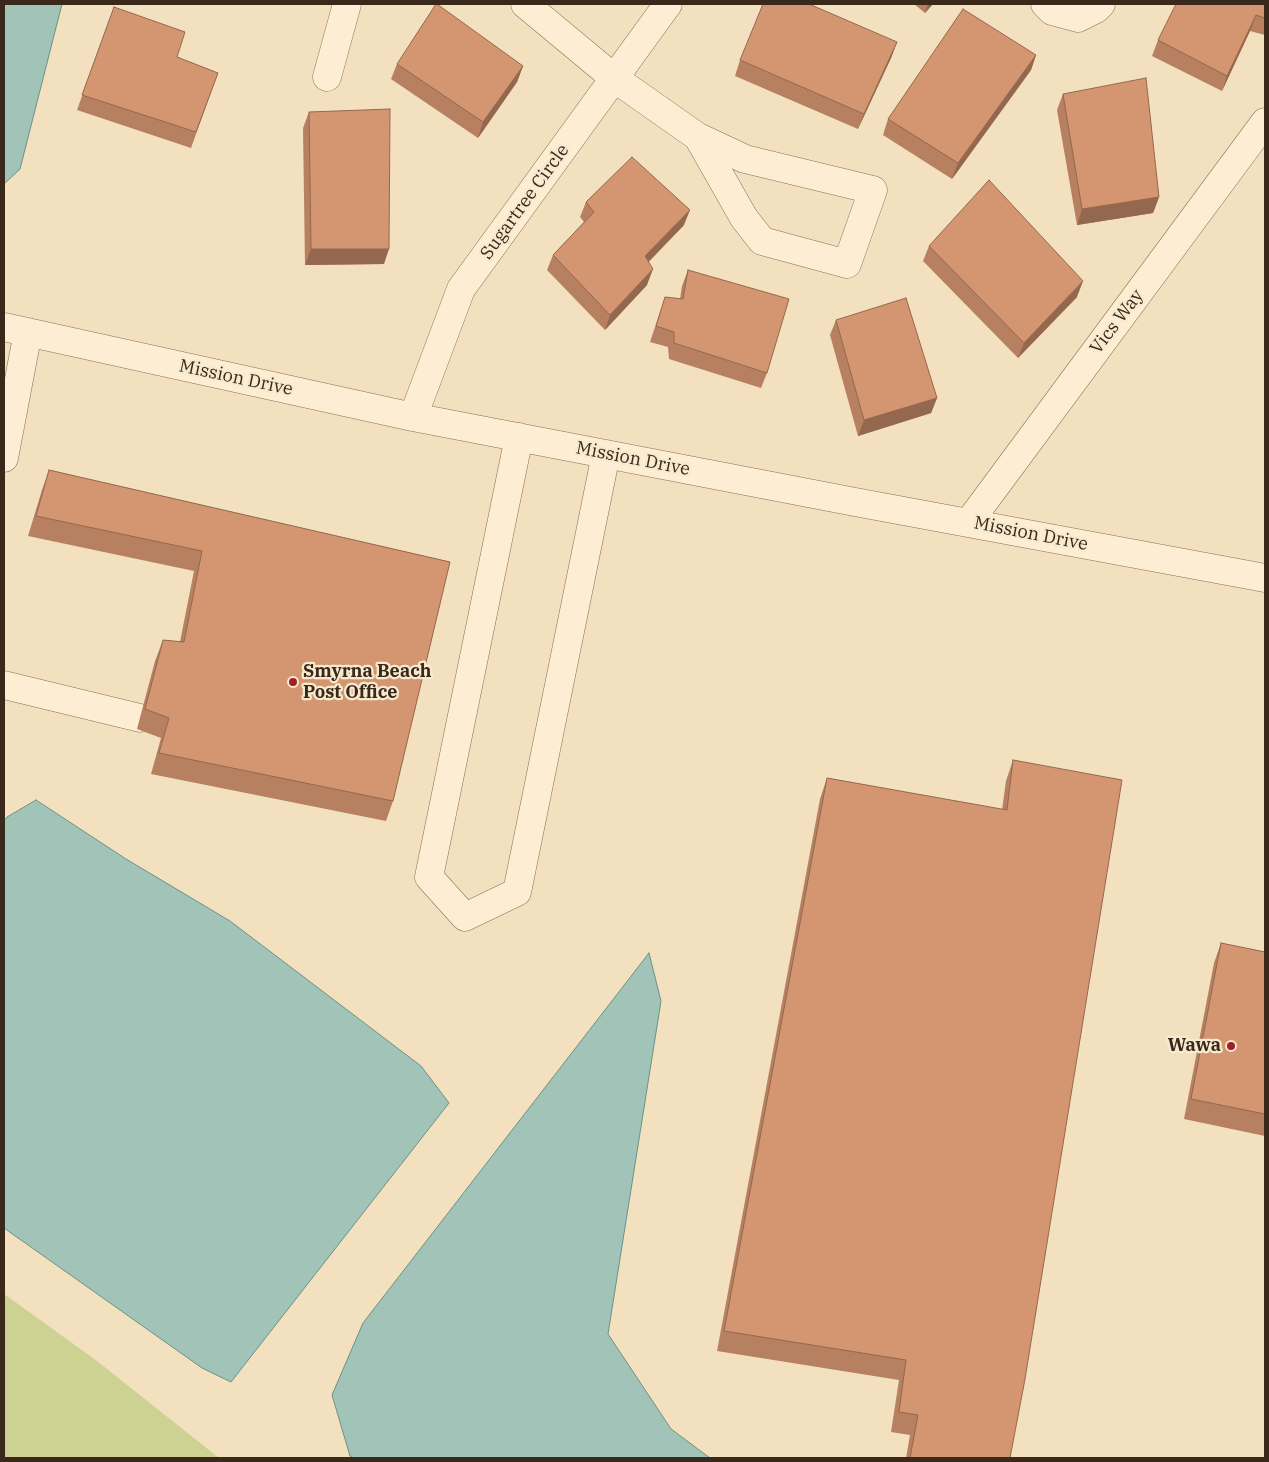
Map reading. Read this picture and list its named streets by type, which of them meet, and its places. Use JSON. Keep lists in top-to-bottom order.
{
  "streets": {
    "street": ["Sugartree Circle", "Vics Way", "Mission Drive"]
  },
  "crossings": [
    ["Sugartree Circle", "Mission Drive"],
    ["Vics Way", "Mission Drive"]
  ],
  "places": ["Smyrna Beach Post Office", "Wawa"]
}
